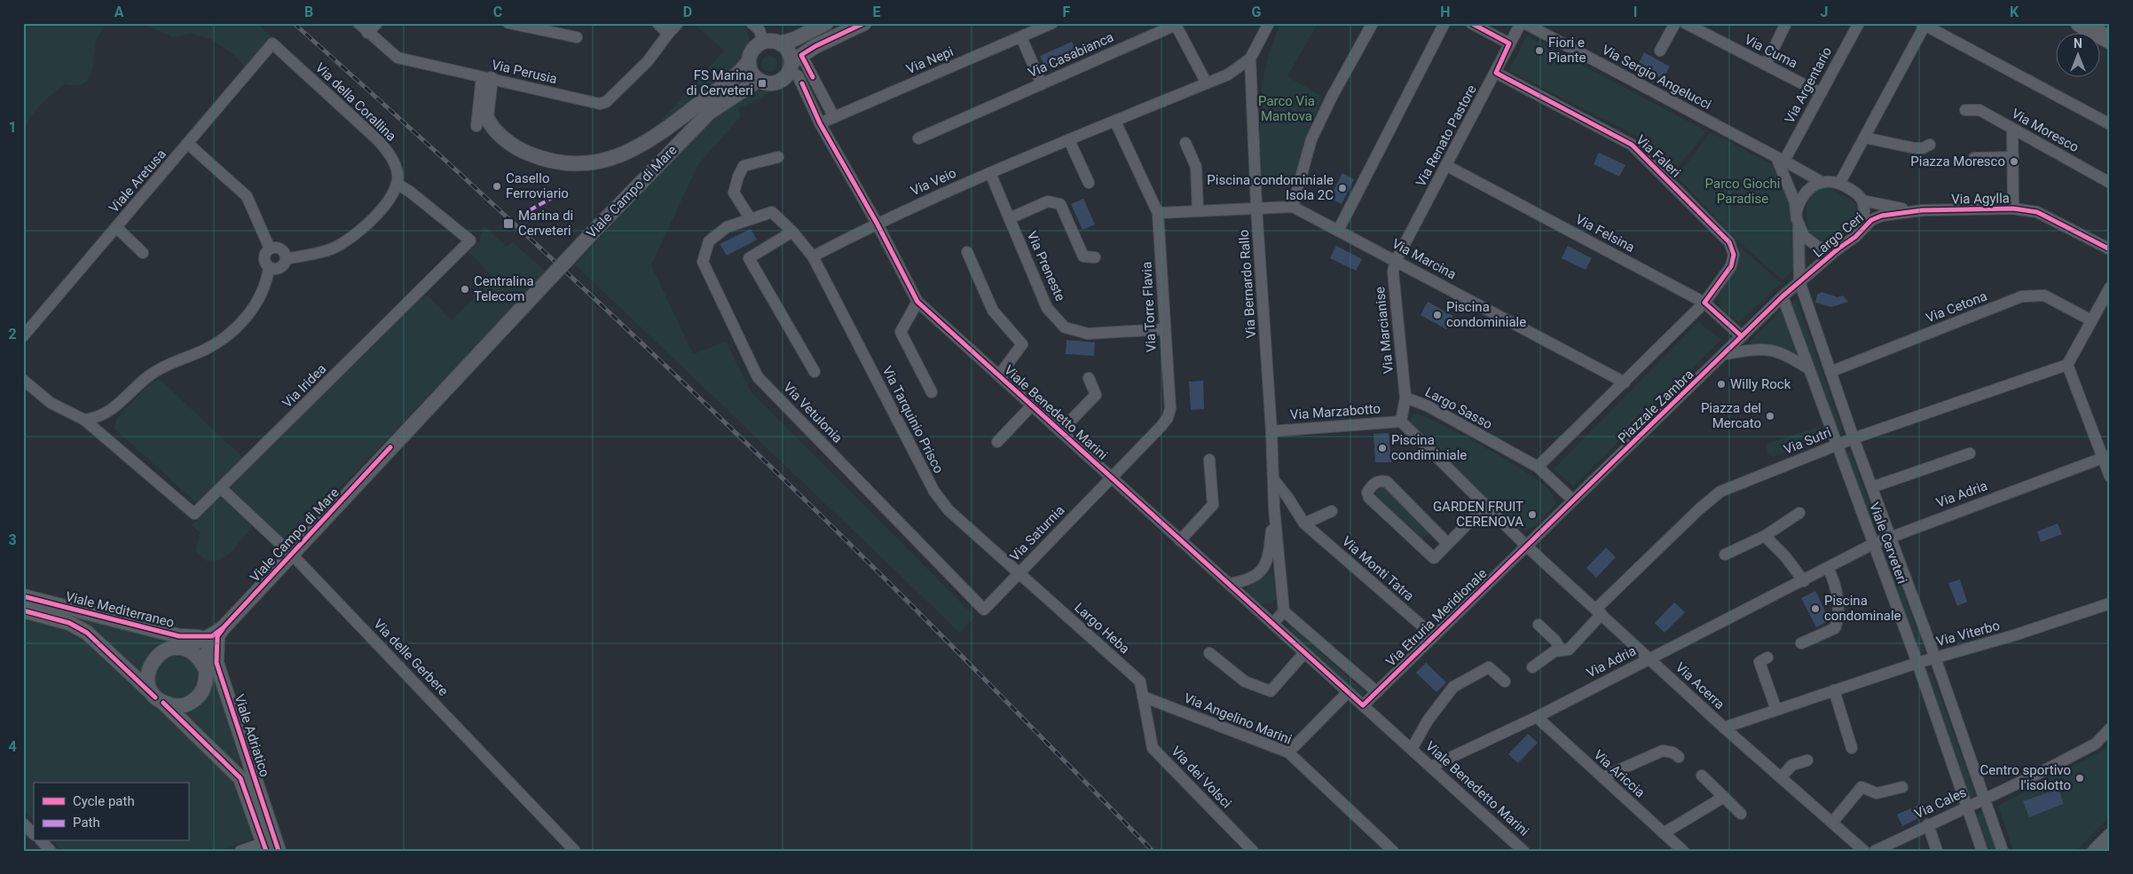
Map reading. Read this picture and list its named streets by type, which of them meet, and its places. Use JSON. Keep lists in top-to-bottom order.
{
  "streets": {
    "street": [
      "Via Cuma",
      "Via Casabianca",
      "Via Nepi",
      "Via Perusia",
      "Via Sergio Angelucci",
      "Via Argentario",
      "Via della Corallina",
      "Via Moresco",
      "Via Renato Pastore",
      "Via Faleri",
      "Viale Aretusa",
      "Via Veio",
      "Viale Campo di Mare",
      "Via Agylla",
      "Via Felsina",
      "Largo Ceri",
      "Via Marcina",
      "Via Preneste",
      "Via Bernardo Rallo",
      "Via Torre Flavia",
      "Via Cetona",
      "Via Marcianise",
      "Via Iridea",
      "Piazzale Zambra",
      "Largo Sasso",
      "Via Marzabotto",
      "Via Vetulonia",
      "Viale Benedetto Marini",
      "Via Tarquinio Prisco",
      "Via Sutri",
      "Via Adria",
      "Via Saturnia",
      "Viale Cerveteri",
      "Via Monti Tatra",
      "Viale Mediterraneo",
      "Via Etruria Meridionale",
      "Largo Heba",
      "Via Viterbo",
      "Via delle Gerbere",
      "Via Acerra",
      "Via Angelino Marini",
      "Viale Adriatico",
      "Via Ariccia",
      "Via dei Volsci",
      "Via Cales"
    ]
  },
  "crossings": [
    ["Via Cuma", "Via Argentario"],
    ["Via Casabianca", "Via Veio"],
    ["Via Nepi", "Viale Benedetto Marini"],
    ["Via Sergio Angelucci", "Via Argentario"],
    ["Via Sergio Angelucci", "Via Renato Pastore"],
    ["Via Sergio Angelucci", "Largo Ceri"],
    ["Via Argentario", "Largo Ceri"],
    ["Via della Corallina", "Viale Aretusa"],
    ["Via della Corallina", "Via Iridea"],
    ["Via Renato Pastore", "Via Faleri"],
    ["Via Renato Pastore", "Via Felsina"],
    ["Via Renato Pastore", "Via Marcina"],
    ["Via Renato Pastore", "Via Marcianise"],
    ["Via Faleri", "Via Felsina"],
    ["Via Faleri", "Via Marcina"],
    ["Via Faleri", "Largo Sasso"],
    ["Via Veio", "Via Preneste"],
    ["Via Veio", "Via Bernardo Rallo"],
    ["Via Veio", "Via Torre Flavia"],
    ["Via Veio", "Via Vetulonia"],
    ["Via Veio", "Viale Benedetto Marini"],
    ["Via Veio", "Via Tarquinio Prisco"],
    ["Viale Campo di Mare", "Viale Benedetto Marini"],
    ["Viale Campo di Mare", "Viale Mediterraneo"],
    ["Viale Campo di Mare", "Via delle Gerbere"],
    ["Viale Campo di Mare", "Viale Adriatico"],
    ["Via Agylla", "Largo Ceri"],
    ["Via Felsina", "Piazzale Zambra"],
    ["Largo Ceri", "Piazzale Zambra"],
    ["Largo Ceri", "Viale Cerveteri"],
    ["Via Marcina", "Via Bernardo Rallo"],
    ["Via Marcina", "Via Torre Flavia"],
    ["Via Marcina", "Via Marcianise"],
    ["Via Preneste", "Via Torre Flavia"],
    ["Via Bernardo Rallo", "Via Marzabotto"],
    ["Via Bernardo Rallo", "Viale Benedetto Marini"],
    ["Via Bernardo Rallo", "Via Monti Tatra"],
    ["Via Torre Flavia", "Viale Benedetto Marini"],
    ["Via Torre Flavia", "Via Saturnia"],
    ["Via Cetona", "Viale Cerveteri"],
    ["Via Marcianise", "Largo Sasso"],
    ["Via Iridea", "Via delle Gerbere"],
    ["Piazzale Zambra", "Largo Sasso"],
    ["Piazzale Zambra", "Viale Cerveteri"],
    ["Piazzale Zambra", "Via Etruria Meridionale"],
    ["Piazzale Zambra", "Via Acerra"],
    ["Largo Sasso", "Via Marzabotto"],
    ["Via Vetulonia", "Via Tarquinio Prisco"],
    ["Via Vetulonia", "Via Saturnia"],
    ["Viale Benedetto Marini", "Via Adria"],
    ["Viale Benedetto Marini", "Via Saturnia"],
    ["Viale Benedetto Marini", "Via Etruria Meridionale"],
    ["Via Tarquinio Prisco", "Via Saturnia"],
    ["Via Tarquinio Prisco", "Largo Heba"],
    ["Via Sutri", "Viale Cerveteri"],
    ["Via Sutri", "Via Acerra"],
    ["Via Adria", "Viale Cerveteri"],
    ["Via Adria", "Via Acerra"],
    ["Via Adria", "Via Ariccia"],
    ["Via Saturnia", "Largo Heba"],
    ["Viale Cerveteri", "Via Viterbo"],
    ["Viale Cerveteri", "Via Cales"],
    ["Via Monti Tatra", "Via Etruria Meridionale"],
    ["Viale Mediterraneo", "Viale Adriatico"],
    ["Via Etruria Meridionale", "Via Acerra"],
    ["Largo Heba", "Via Angelino Marini"],
    ["Largo Heba", "Via dei Volsci"],
    ["Via Viterbo", "Via Acerra"]
  ],
  "parks": ["Parco Via Mantova", "Parco Giochi Paradise"],
  "places": {
    "other": [
      "Fiori e Piante",
      "Piazza Moresco",
      "Casello Ferroviario",
      "Piscina condominiale Isola 2C",
      "Centralina Telecom",
      "Piscina condominiale",
      "Willy Rock",
      "Piazza del Mercato",
      "Piscina condiminiale",
      "GARDEN FRUIT CERENOVA",
      "Piscina condominale",
      "Centro sportivo l'isolotto"
    ],
    "transit": ["FS Marina di Cerveteri", "Marina di Cerveteri"]
  },
  "legend": ["Cycle path", "Path"],
  "north": "top",
  "grid": {
    "columns": [
      "A",
      "B",
      "C",
      "D",
      "E",
      "F",
      "G",
      "H",
      "I",
      "J",
      "K"
    ],
    "rows": [
      "1",
      "2",
      "3",
      "4"
    ]
  }
}
